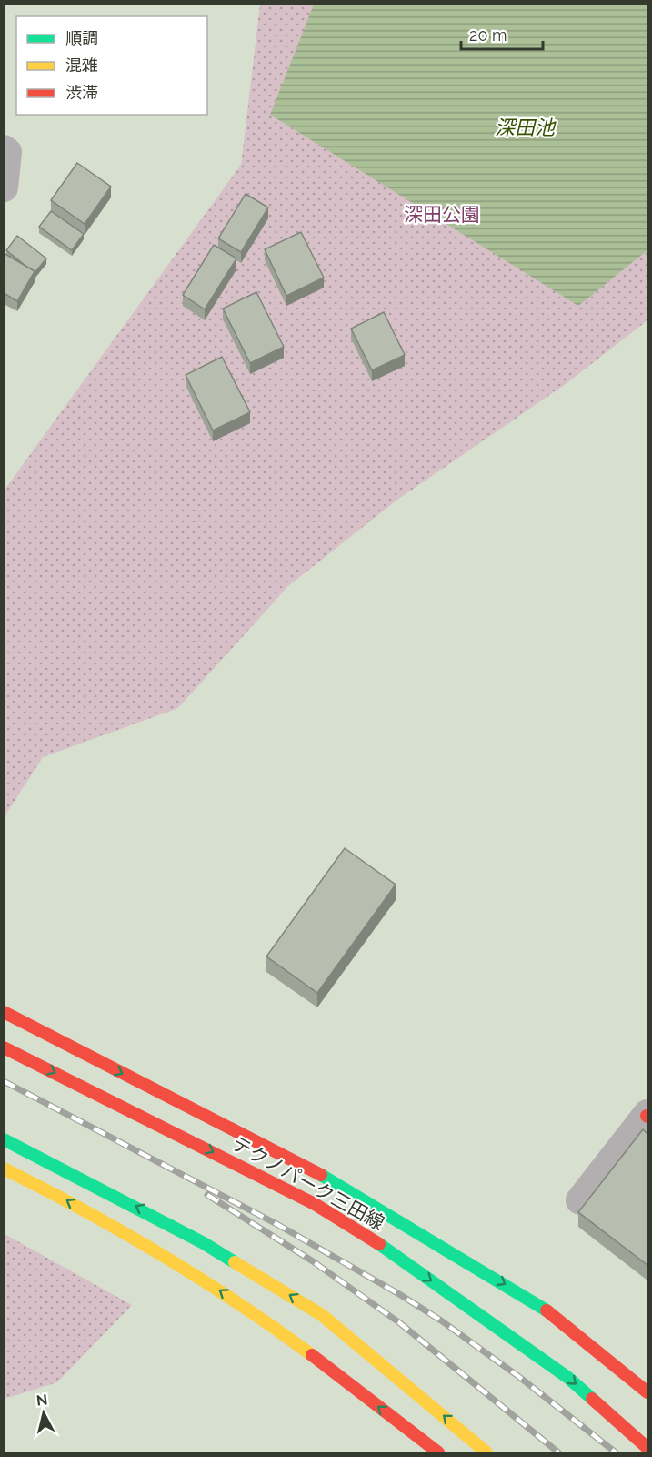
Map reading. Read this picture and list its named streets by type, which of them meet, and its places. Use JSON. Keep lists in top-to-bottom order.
{
  "streets": {
    "main road": ["テクノパーク三田線"]
  },
  "water": ["深田池"],
  "parks": ["深田公園"],
  "legend": ["順調", "混雑", "渋滞"],
  "scale_bar": "20 m",
  "north": "top"
}
